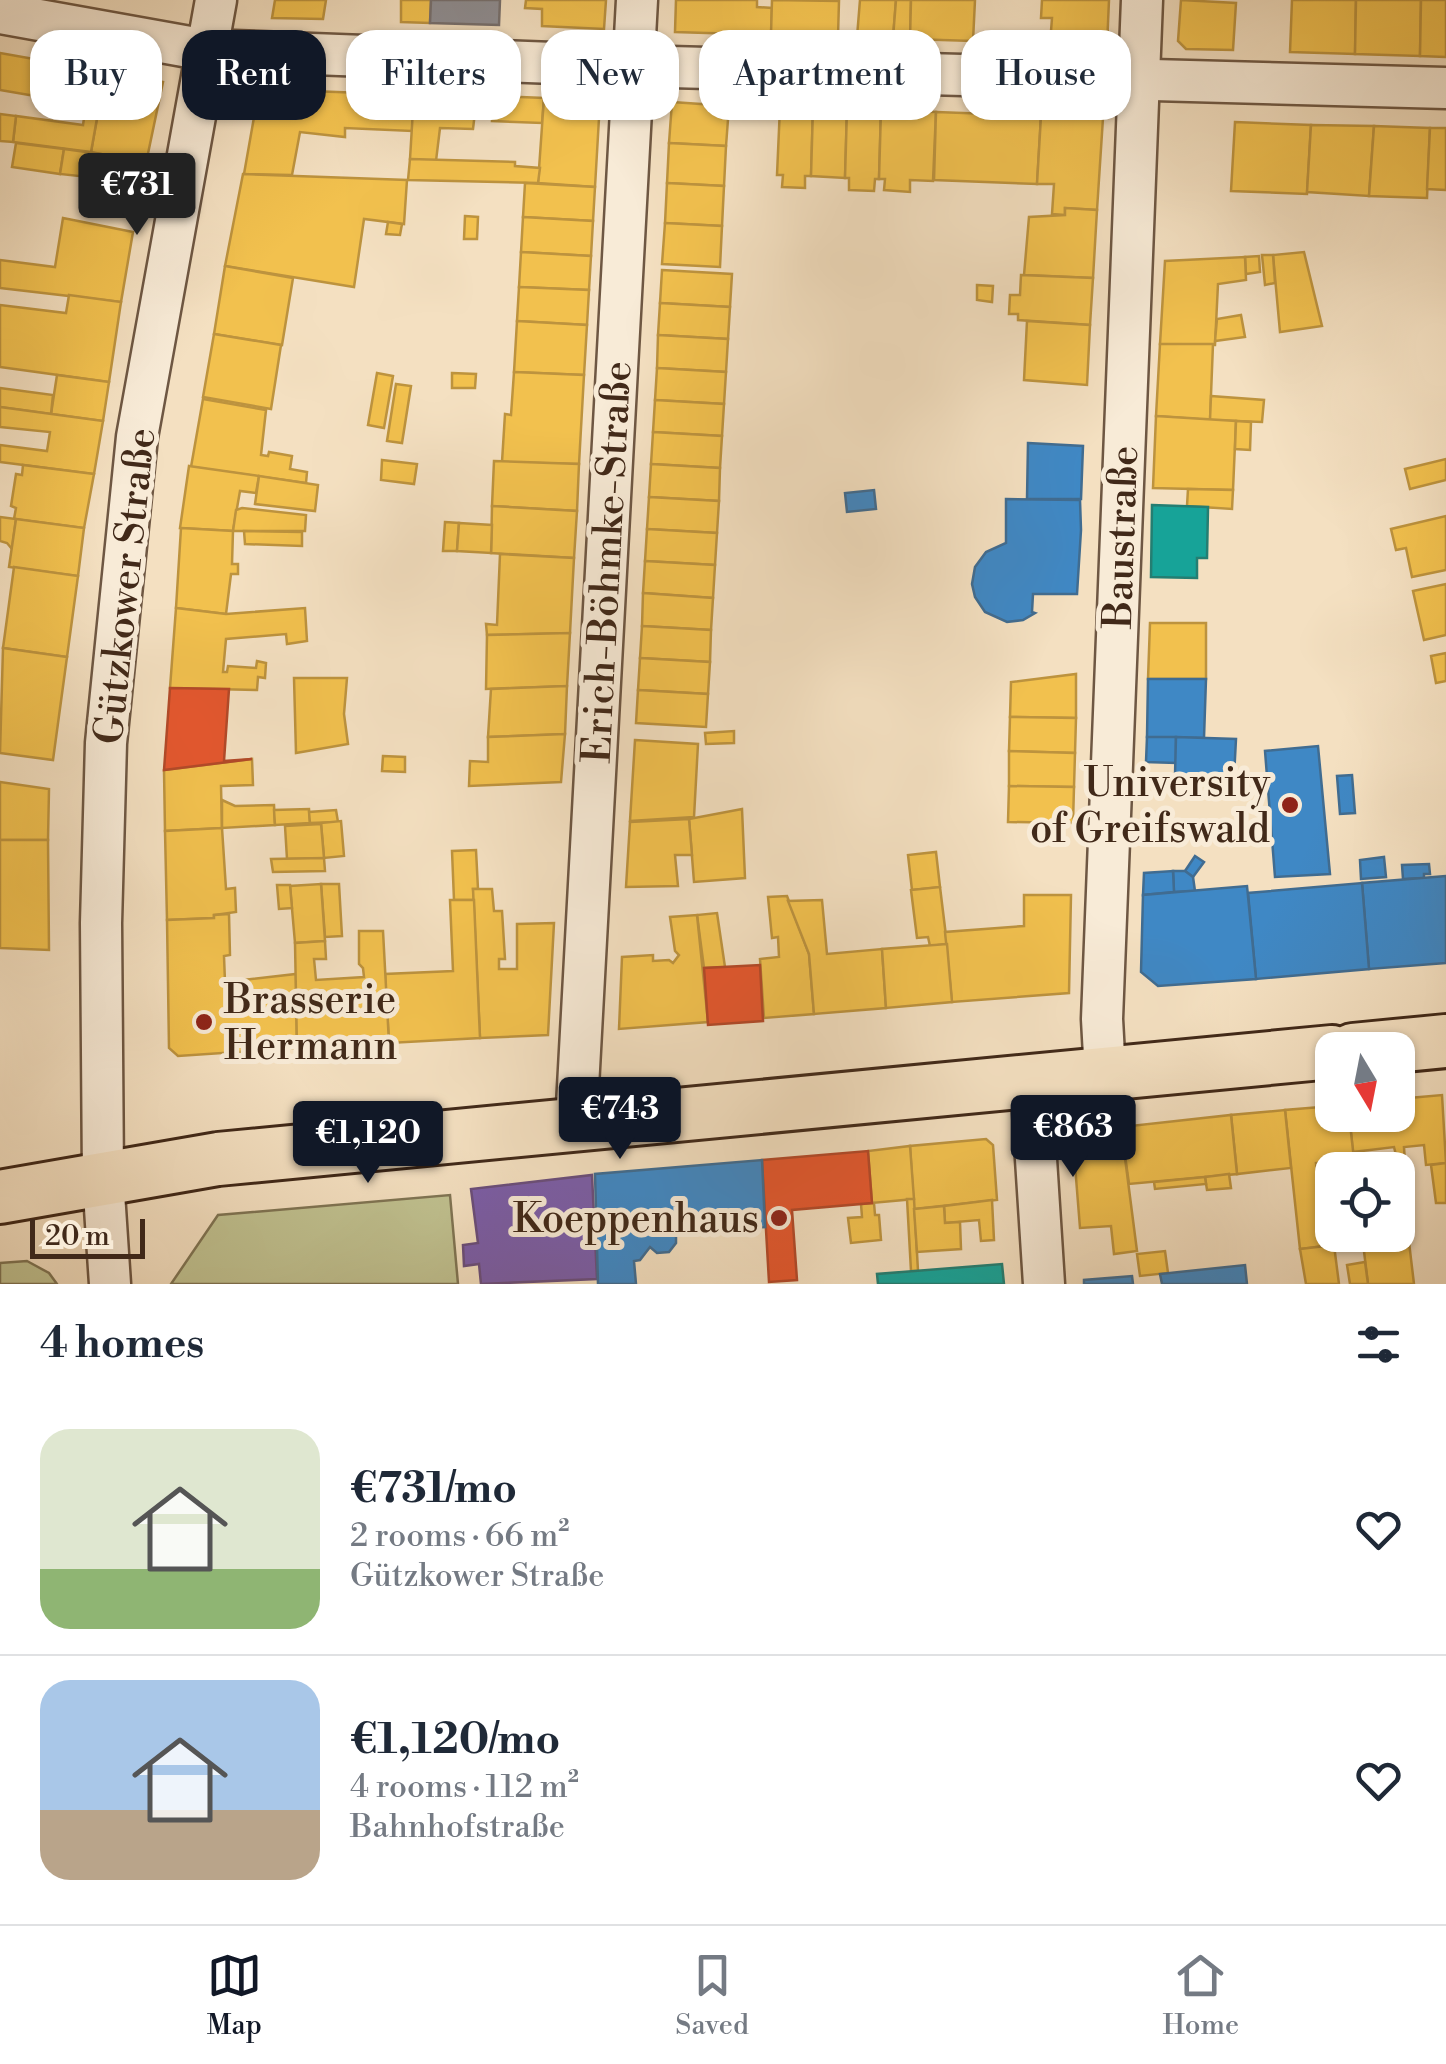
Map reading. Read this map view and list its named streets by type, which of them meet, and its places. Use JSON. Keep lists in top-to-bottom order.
{
  "streets": {
    "street": ["Baustraße", "Erich-Böhmke-Straße", "Gützkower Straße"]
  },
  "places": ["University of Greifswald", "Brasserie Hermann", "Koeppenhaus"],
  "scale_bar": "20 m",
  "north": "bottom",
  "page": {
    "chip": [
      "Buy",
      "Rent",
      "Filters",
      "New",
      "Apartment",
      "House"
    ],
    "price": [
      "€731",
      "€743",
      "€863",
      "€1,120"
    ],
    "scale": "20 m",
    "heading": "4 homes",
    "list": [
      {
        "name": "€731/mo",
        "note": "2 rooms · 66 m² · Gützkower Straße"
      },
      {
        "name": "€1,120/mo",
        "note": "4 rooms · 112 m² · Bahnhofstraße"
      }
    ],
    "tabs": ["Map", "Saved", "Home"]
  }
}
